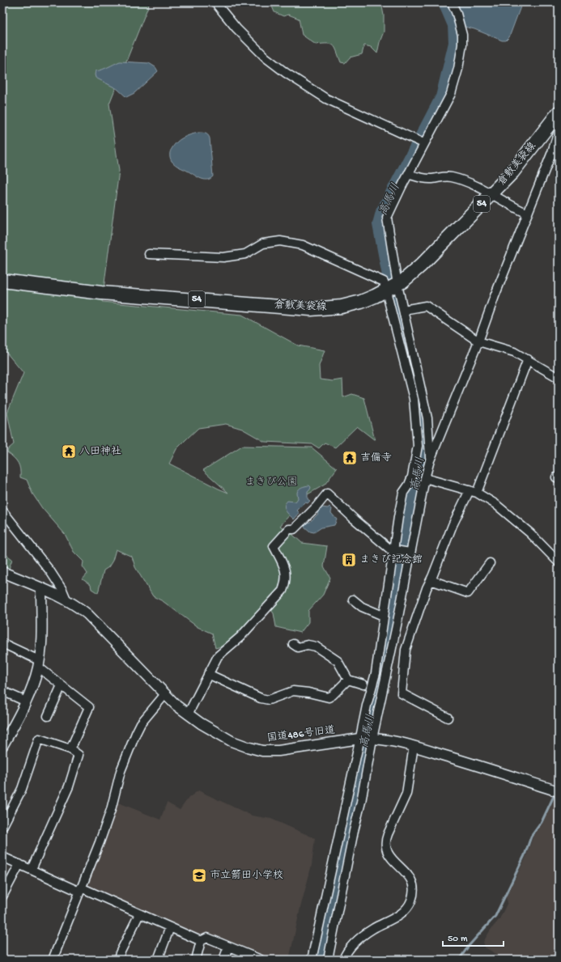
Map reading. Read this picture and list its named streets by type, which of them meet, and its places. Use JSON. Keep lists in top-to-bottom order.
{
  "streets": {
    "main road": ["倉敷美袋線", "54"],
    "street": ["国道486号旧道"]
  },
  "water": ["高馬川"],
  "parks": ["まきび公園"],
  "places": {
    "temple": ["八田神社", "吉備寺"],
    "building": ["まきび記念館"],
    "school or university": ["市立箭田小学校"]
  },
  "scale_bar": "50 m"
}
